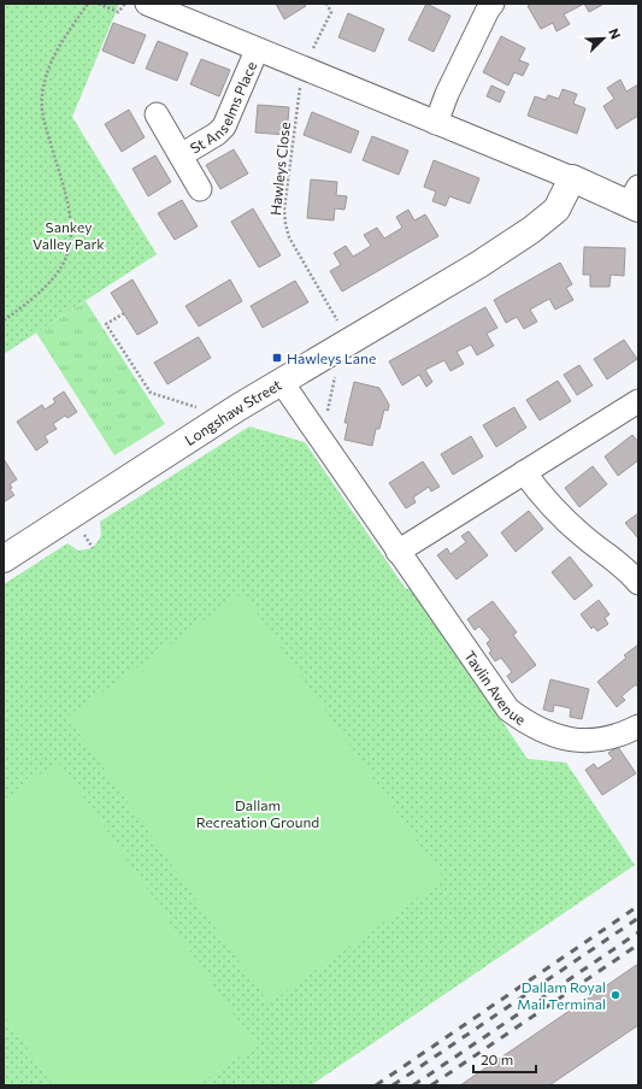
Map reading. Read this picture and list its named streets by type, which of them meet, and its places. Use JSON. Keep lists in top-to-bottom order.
{
  "streets": {
    "street": ["St Anselms Place", "Longshaw Street", "Tavlin Avenue"],
    "path": ["Hawleys Close"]
  },
  "crossings": [
    ["Hawleys Close", "Longshaw Street"],
    ["Longshaw Street", "Tavlin Avenue"]
  ],
  "parks": ["Sankey Valley Park", "Dallam Recreation Ground"],
  "places": {
    "transit": ["Hawleys Lane"],
    "other": ["Dallam Royal Mail Terminal"]
  },
  "scale_bar": "20 m",
  "north": "top right"
}
